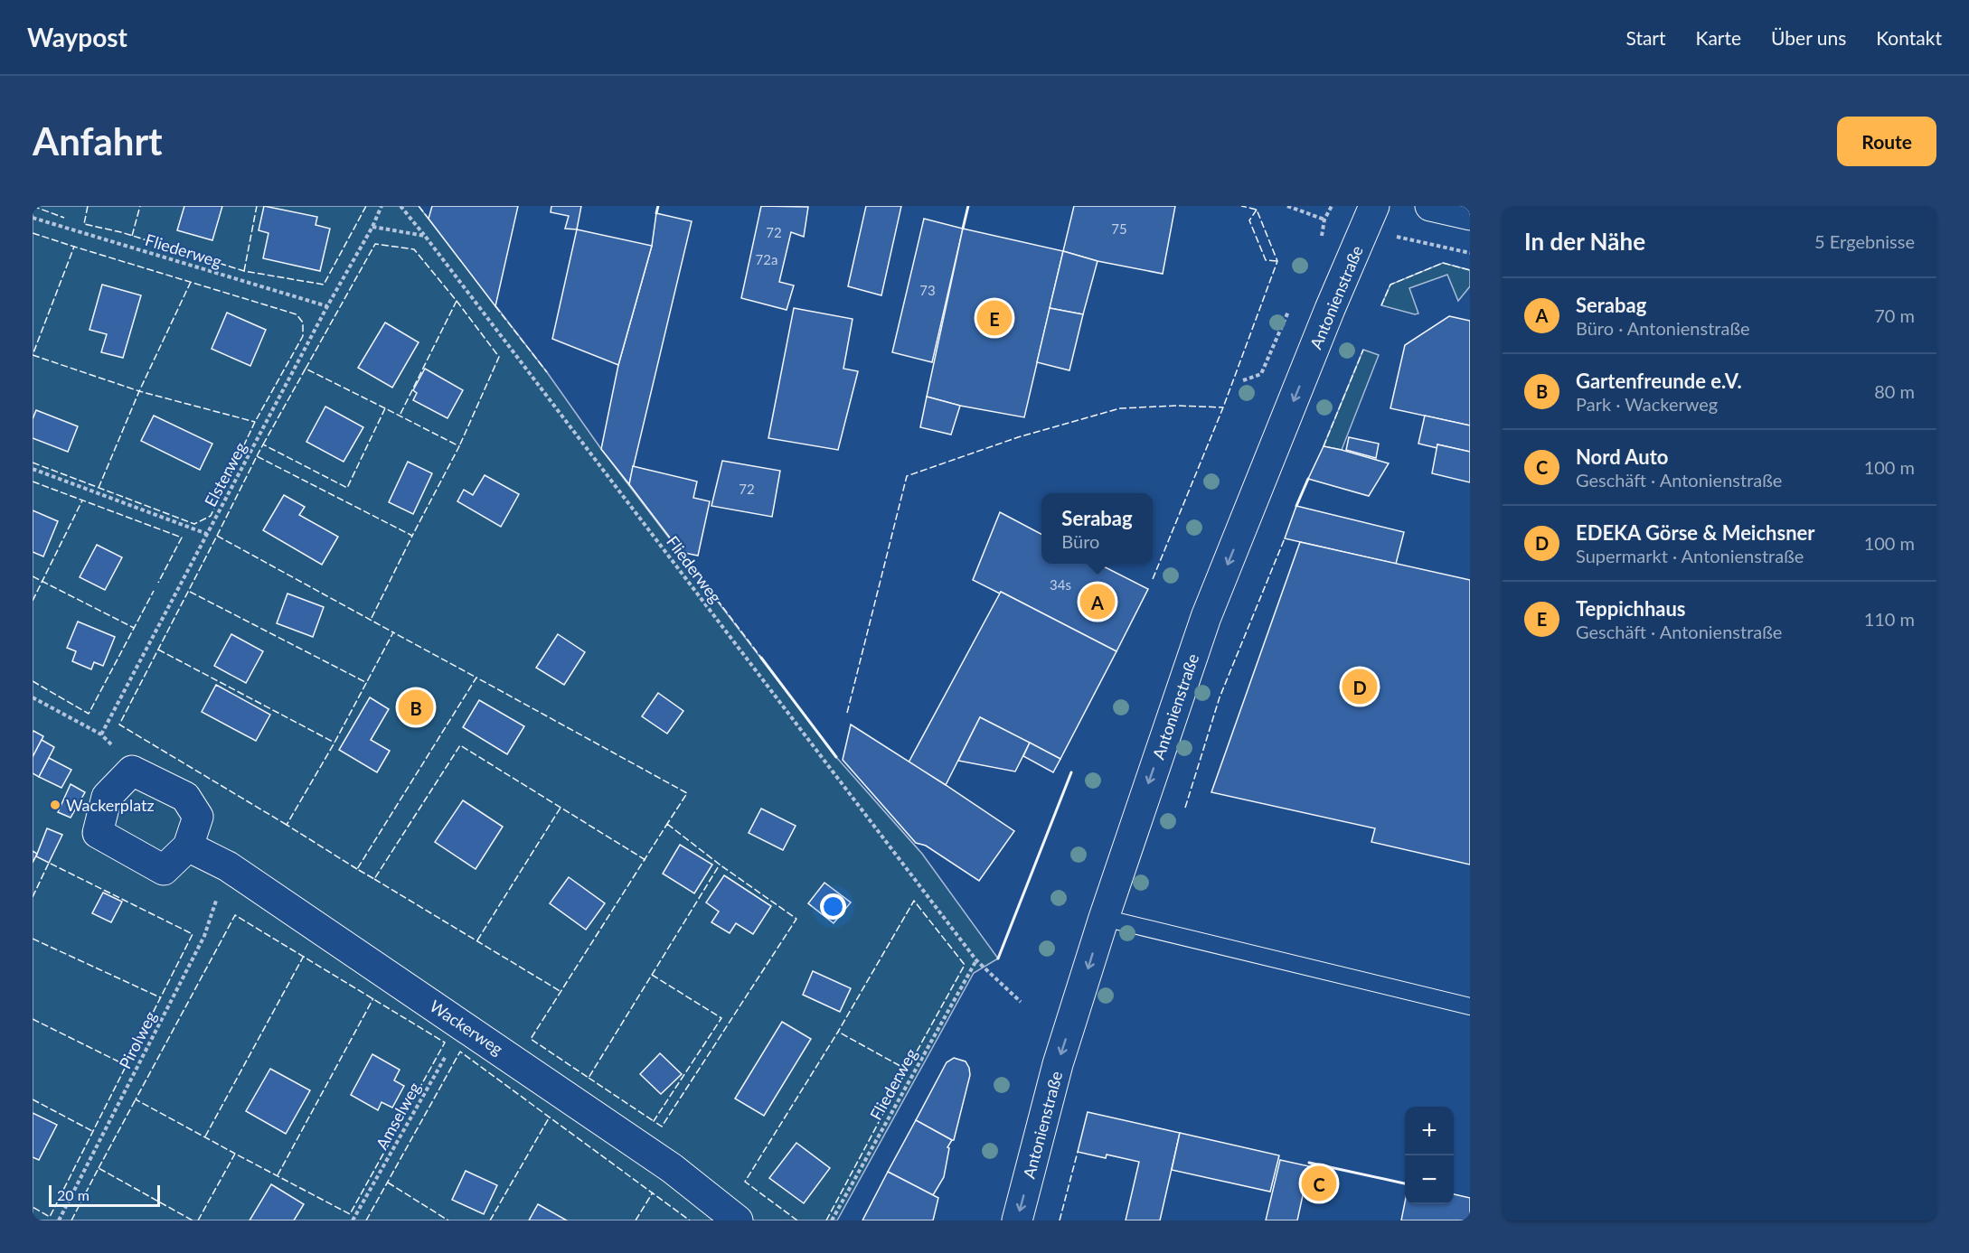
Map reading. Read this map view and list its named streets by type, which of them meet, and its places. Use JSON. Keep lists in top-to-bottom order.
{
  "streets": {
    "main road": ["Antonienstraße", "Wackerweg"],
    "path": [
      "Fliederweg",
      "Elsterweg",
      "Pirolweg",
      "Amselweg"
    ]
  },
  "crossings": [
    ["Fliederweg", "Elsterweg"],
    ["Wackerweg", "Pirolweg"],
    ["Wackerweg", "Amselweg"]
  ],
  "one_way": ["Antonienstraße"],
  "places": ["Wackerplatz"],
  "house_numbers": [
    "75",
    "72",
    "72a",
    "73",
    "72",
    "34s"
  ],
  "scale_bar": "20 m",
  "page": {
    "header": "Waypost",
    "nav": [
      "Start",
      "Karte",
      "Über uns",
      "Kontakt"
    ],
    "buttons": "Route",
    "title": "Anfahrt",
    "heading": ["In der Nähe", "5 Ergebnisse"],
    "list": [
      {
        "mark": "A",
        "name": "Serabag",
        "note": "Büro · Antonienstraße",
        "value": "70 m"
      },
      {
        "mark": "B",
        "name": "Gartenfreunde e.V.",
        "note": "Park · Wackerweg",
        "value": "80 m"
      },
      {
        "mark": "C",
        "name": "Nord Auto",
        "note": "Geschäft · Antonienstraße",
        "value": "100 m"
      },
      {
        "mark": "D",
        "name": "EDEKA Görse & Meichsner",
        "note": "Supermarkt · Antonienstraße",
        "value": "100 m"
      },
      {
        "mark": "E",
        "name": "Teppichhaus",
        "note": "Geschäft · Antonienstraße",
        "value": "110 m"
      }
    ],
    "pins": [
      "E",
      "A",
      "D",
      "B",
      "C"
    ],
    "popup": ["Serabag", "Büro"],
    "map_buttons": ["+", "−"],
    "scale": "20 m"
  }
}
